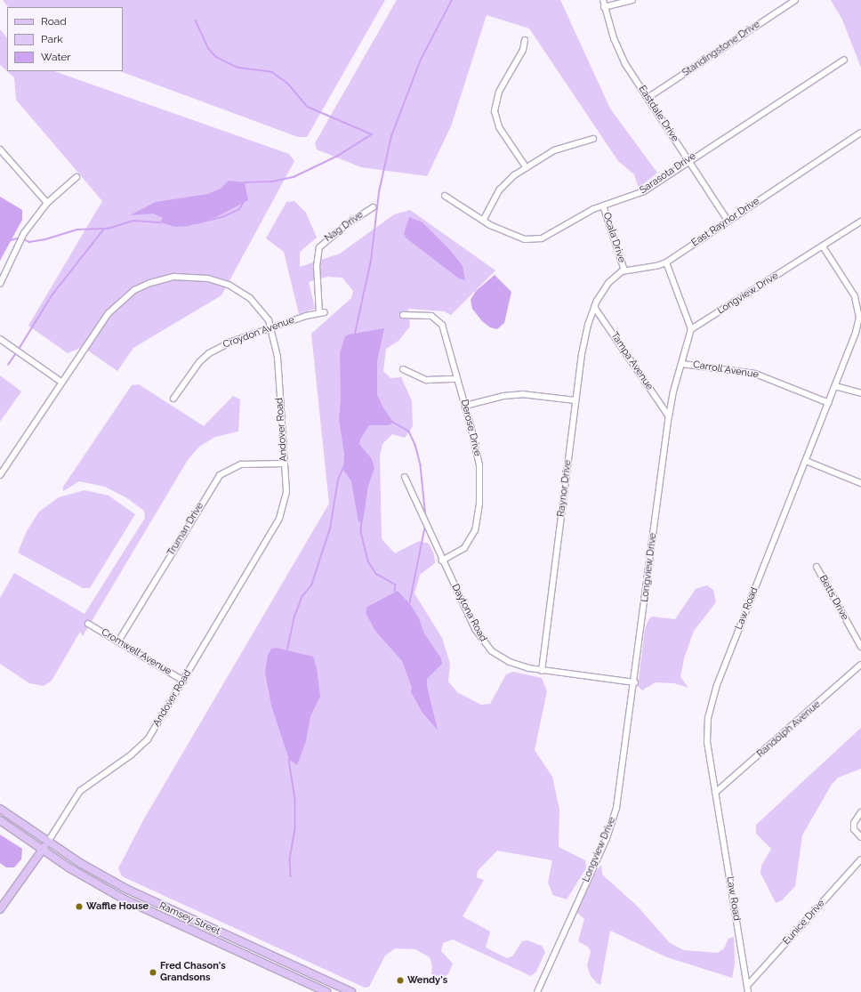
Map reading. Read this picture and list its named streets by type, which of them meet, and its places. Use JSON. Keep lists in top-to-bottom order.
{
  "streets": {
    "main road": ["Ramsey Street"],
    "street": [
      "Standingstone Drive",
      "Eastdale Drive",
      "Sarasota Drive",
      "East Raynor Drive",
      "Nag Drive",
      "Ocala Drive",
      "Longview Drive",
      "Croydon Avenue",
      "Tampa Avenue",
      "Carroll Avenue",
      "Derose Drive",
      "Andover Road",
      "Raynor Drive",
      "Truman Drive",
      "Betts Drive",
      "Law Road",
      "Daytona Road",
      "Cromwell Avenue",
      "Randolph Avenue",
      "Eunice Drive"
    ]
  },
  "crossings": [
    ["Standingstone Drive", "Eastdale Drive"],
    ["Eastdale Drive", "Sarasota Drive"],
    ["Eastdale Drive", "East Raynor Drive"],
    ["Sarasota Drive", "Ocala Drive"],
    ["East Raynor Drive", "Ocala Drive"],
    ["Nag Drive", "Croydon Avenue"],
    ["Longview Drive", "Tampa Avenue"],
    ["Longview Drive", "Carroll Avenue"],
    ["Longview Drive", "Law Road"],
    ["Longview Drive", "Daytona Road"],
    ["Croydon Avenue", "Andover Road"],
    ["Tampa Avenue", "Raynor Drive"],
    ["Carroll Avenue", "Law Road"],
    ["Derose Drive", "Daytona Road"],
    ["Andover Road", "Truman Drive"],
    ["Andover Road", "Cromwell Avenue"],
    ["Andover Road", "Ramsey Street"],
    ["Raynor Drive", "Daytona Road"],
    ["Truman Drive", "Cromwell Avenue"],
    ["Law Road", "Randolph Avenue"],
    ["Law Road", "Eunice Drive"]
  ],
  "places": ["Waffle House", "Fred Chason's Grandsons", "Wendy's"],
  "legend": ["Road", "Park", "Water"]
}
